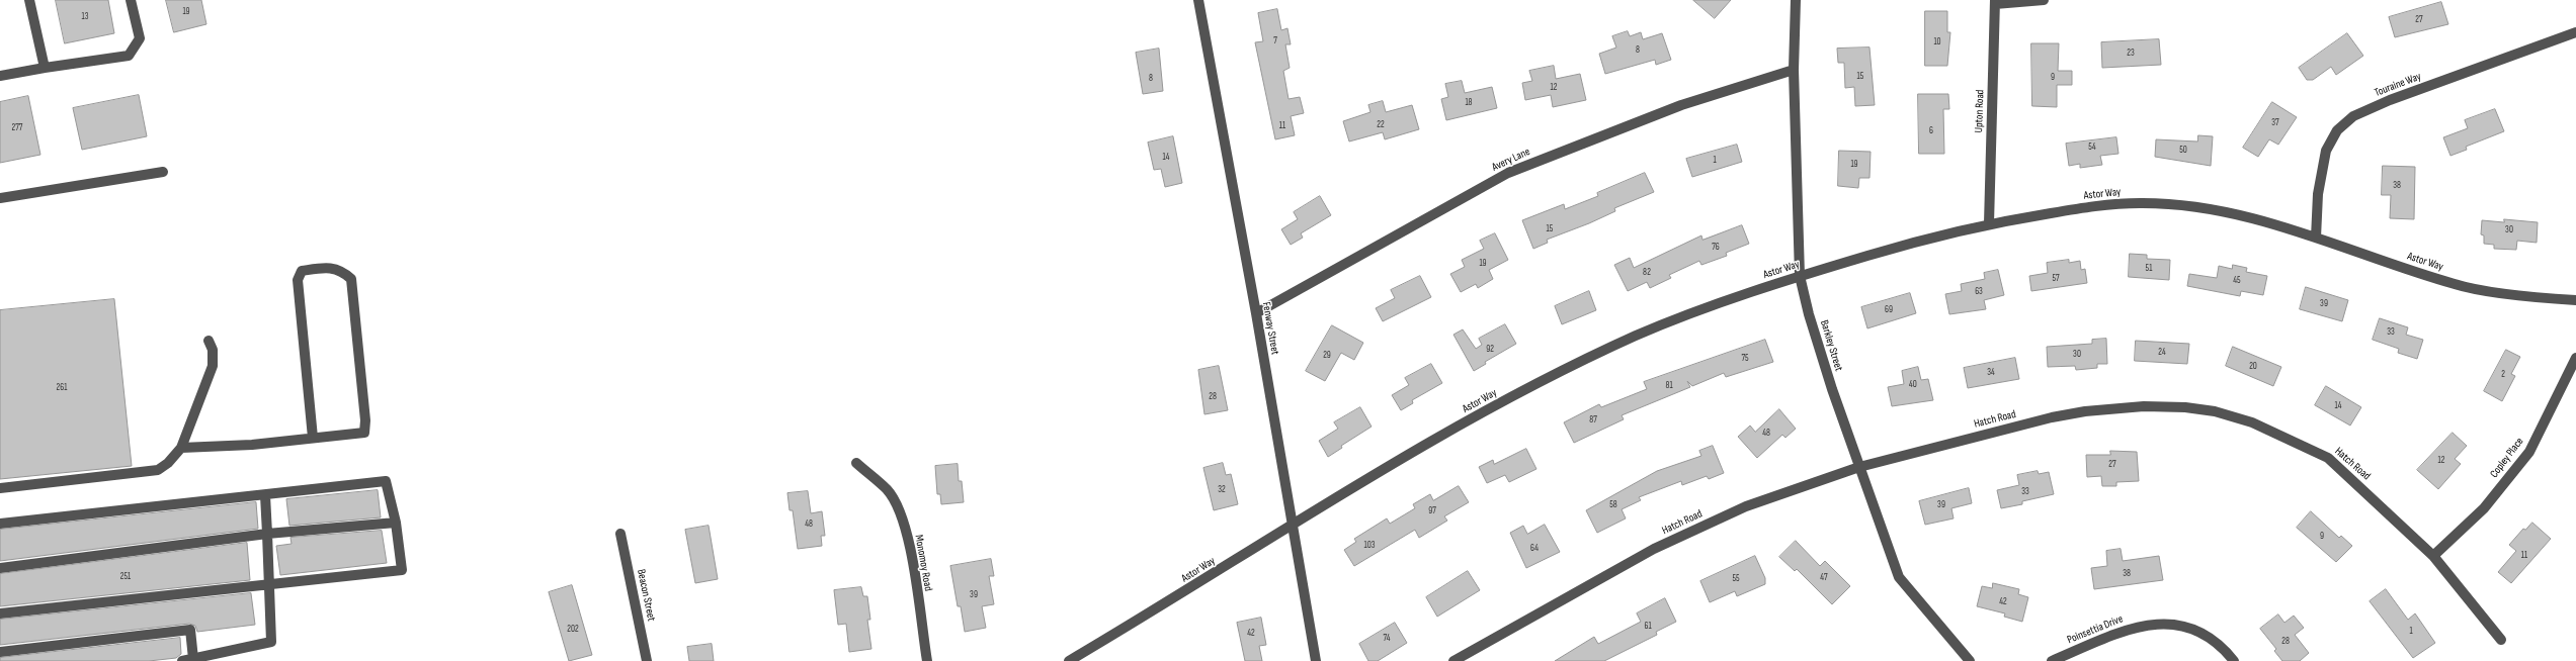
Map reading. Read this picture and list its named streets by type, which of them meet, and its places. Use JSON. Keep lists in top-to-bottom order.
{
  "streets": {
    "street": [
      "Touraine Way",
      "Upton Road",
      "Avery Lane",
      "Astor Way",
      "Fenway Street",
      "Barkley Street",
      "Hatch Road",
      "Copley Place",
      "Monomoy Road",
      "Beacon Street",
      "Poinsettia Drive"
    ]
  },
  "crossings": [
    ["Touraine Way", "Astor Way"],
    ["Upton Road", "Astor Way"],
    ["Avery Lane", "Fenway Street"],
    ["Avery Lane", "Barkley Street"],
    ["Astor Way", "Fenway Street"],
    ["Astor Way", "Barkley Street"],
    ["Barkley Street", "Hatch Road"],
    ["Hatch Road", "Copley Place"]
  ],
  "house_numbers": [
    "19",
    "13",
    "27",
    "7",
    "10",
    "8",
    "23",
    "15",
    "9",
    "8",
    "12",
    "18",
    "37",
    "22",
    "11",
    "277",
    "6",
    "54",
    "50",
    "14",
    "1",
    "19",
    "38",
    "15",
    "30",
    "76",
    "19",
    "51",
    "82",
    "57",
    "45",
    "63",
    "39",
    "69",
    "33",
    "92",
    "24",
    "30",
    "29",
    "75",
    "20",
    "34",
    "2",
    "40",
    "81",
    "261",
    "28",
    "14",
    "87",
    "48",
    "12",
    "27",
    "32",
    "33",
    "58",
    "39",
    "97",
    "48",
    "9",
    "103",
    "64",
    "11",
    "38",
    "251",
    "47",
    "55",
    "39",
    "42",
    "61",
    "202",
    "1",
    "42",
    "74",
    "28"
  ]
}
